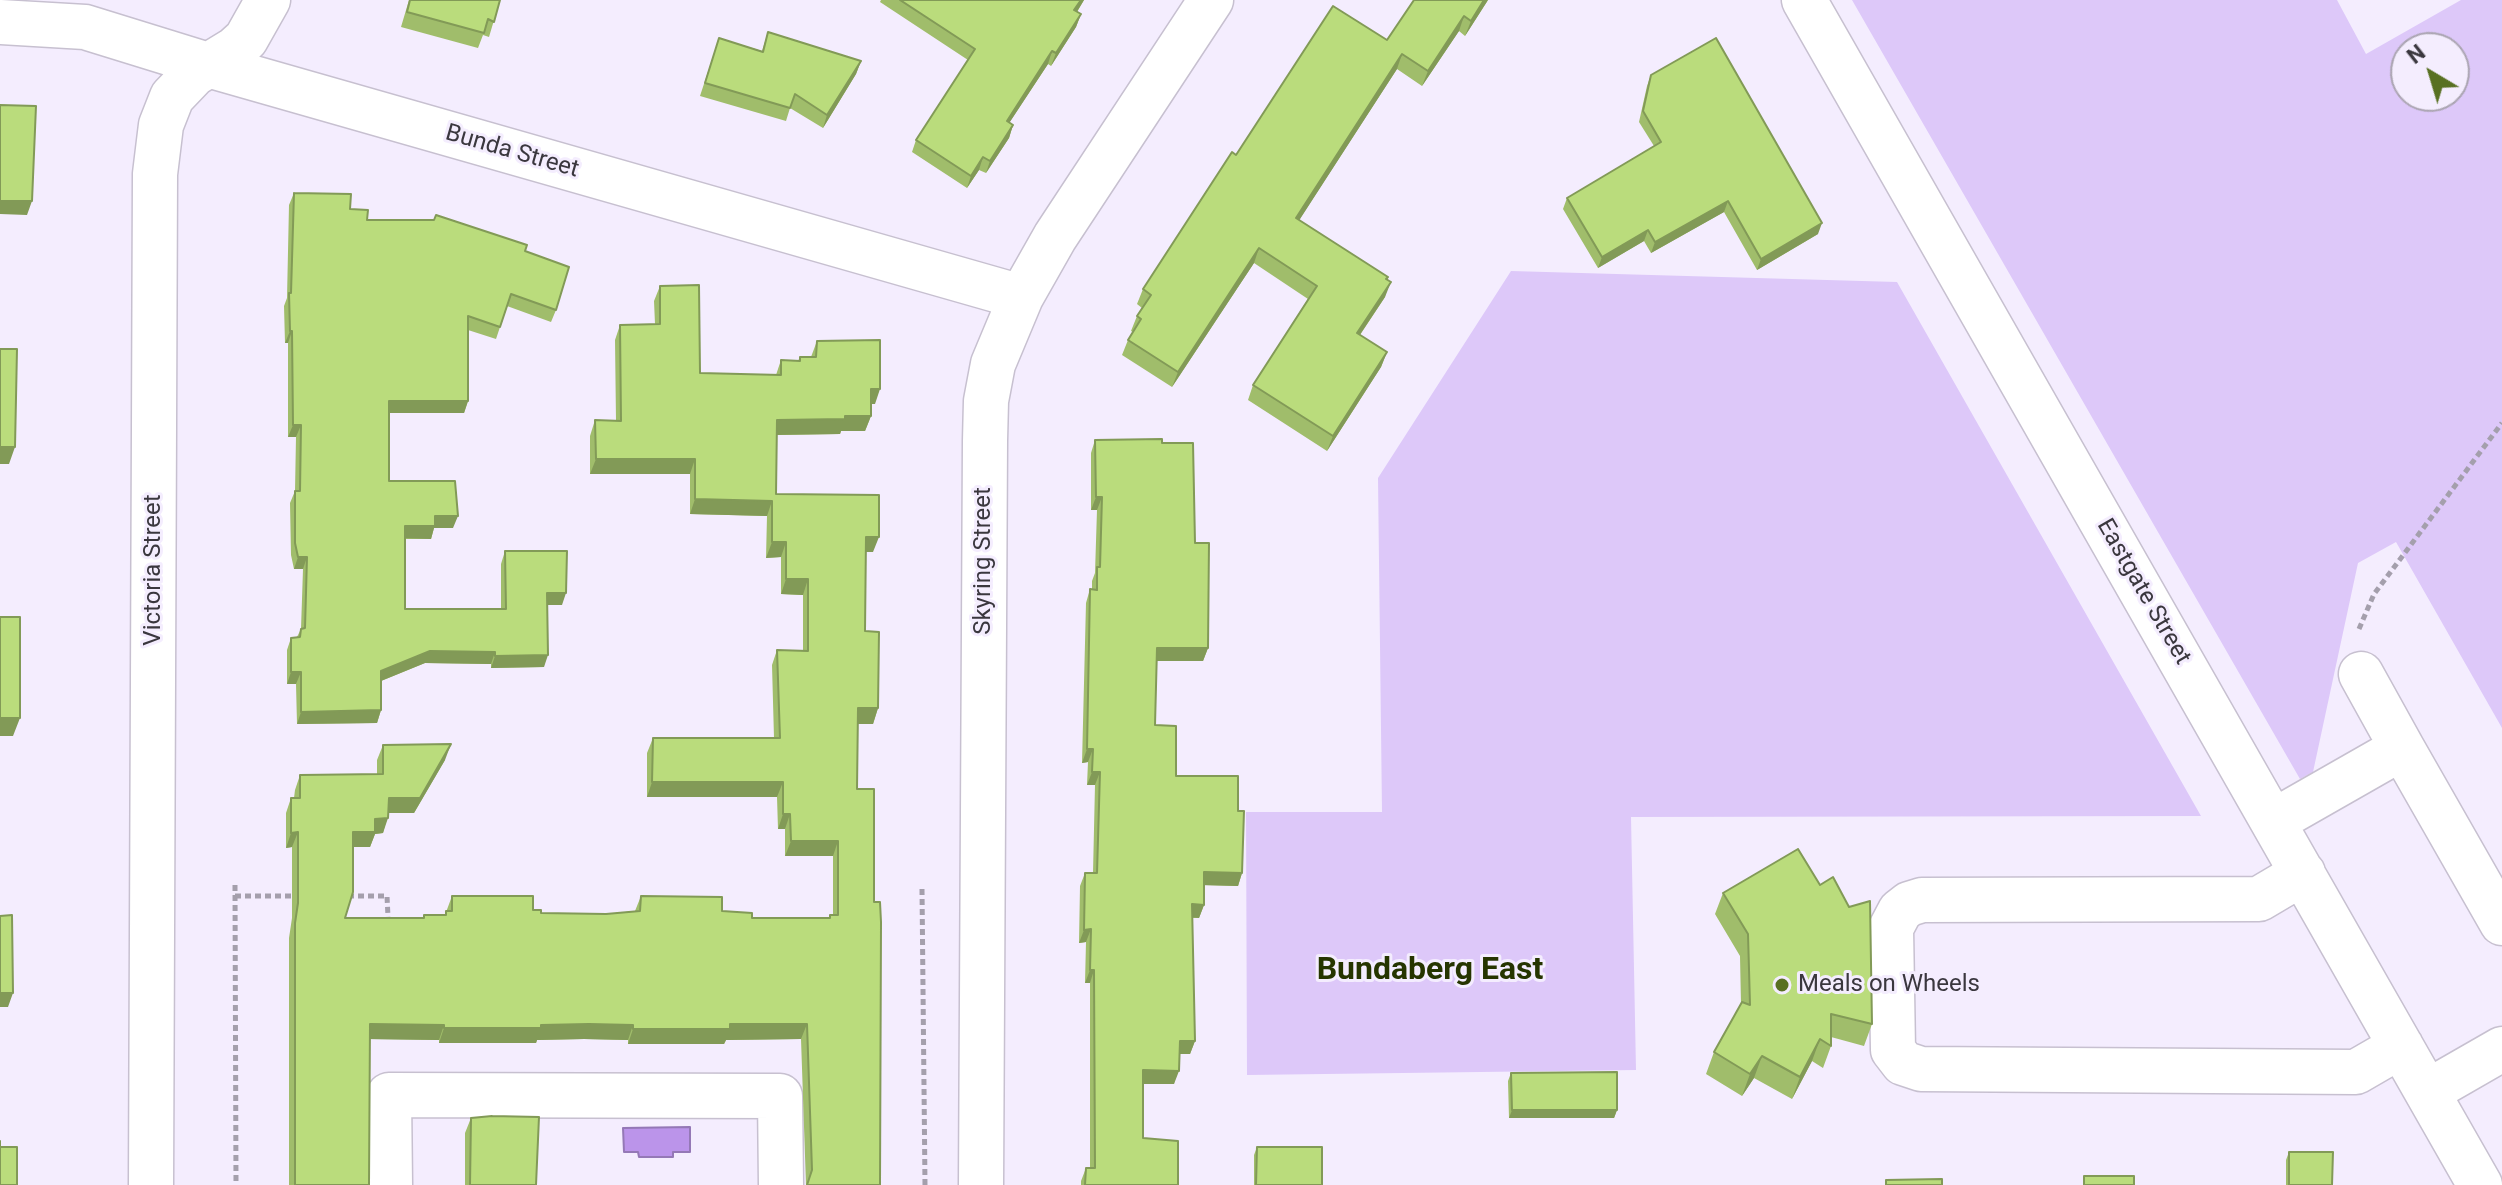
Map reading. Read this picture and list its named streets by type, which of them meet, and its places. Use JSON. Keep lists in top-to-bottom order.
{
  "streets": {
    "street": [
      "Bunda Street",
      "Skyring Street",
      "Victoria Street",
      "Eastgate Street"
    ]
  },
  "crossings": [
    ["Bunda Street", "Skyring Street"],
    ["Bunda Street", "Victoria Street"]
  ],
  "districts": ["Bundaberg East"],
  "places": ["Meals on Wheels"],
  "north": "top left"
}
